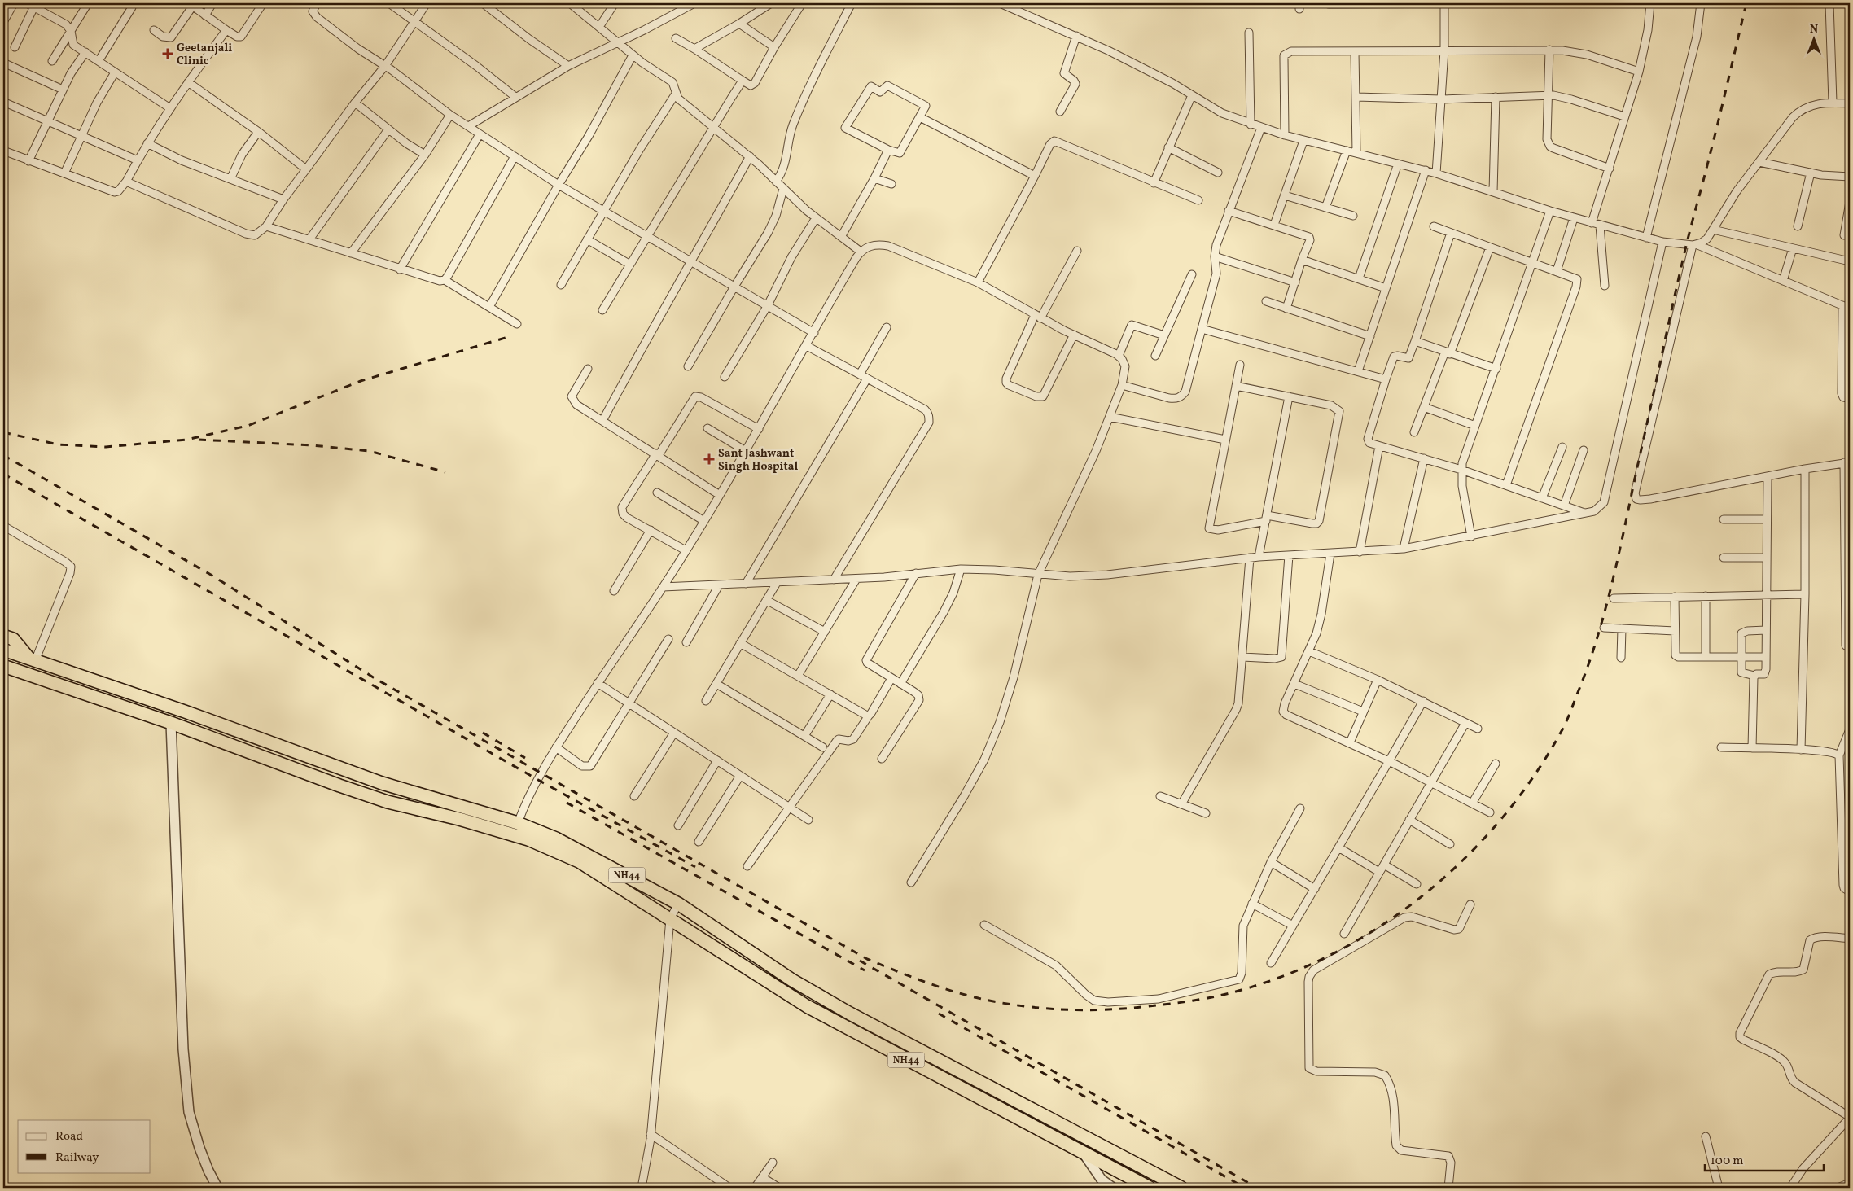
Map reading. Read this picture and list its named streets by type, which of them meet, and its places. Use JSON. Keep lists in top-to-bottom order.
{
  "streets": {
    "highway": ["NH44"]
  },
  "places": {
    "health": ["Geetanjali Clinic", "Sant Jashwant Singh Hospital"]
  },
  "legend": ["Road", "Railway"],
  "scale_bar": "100 m",
  "north": "top"
}
